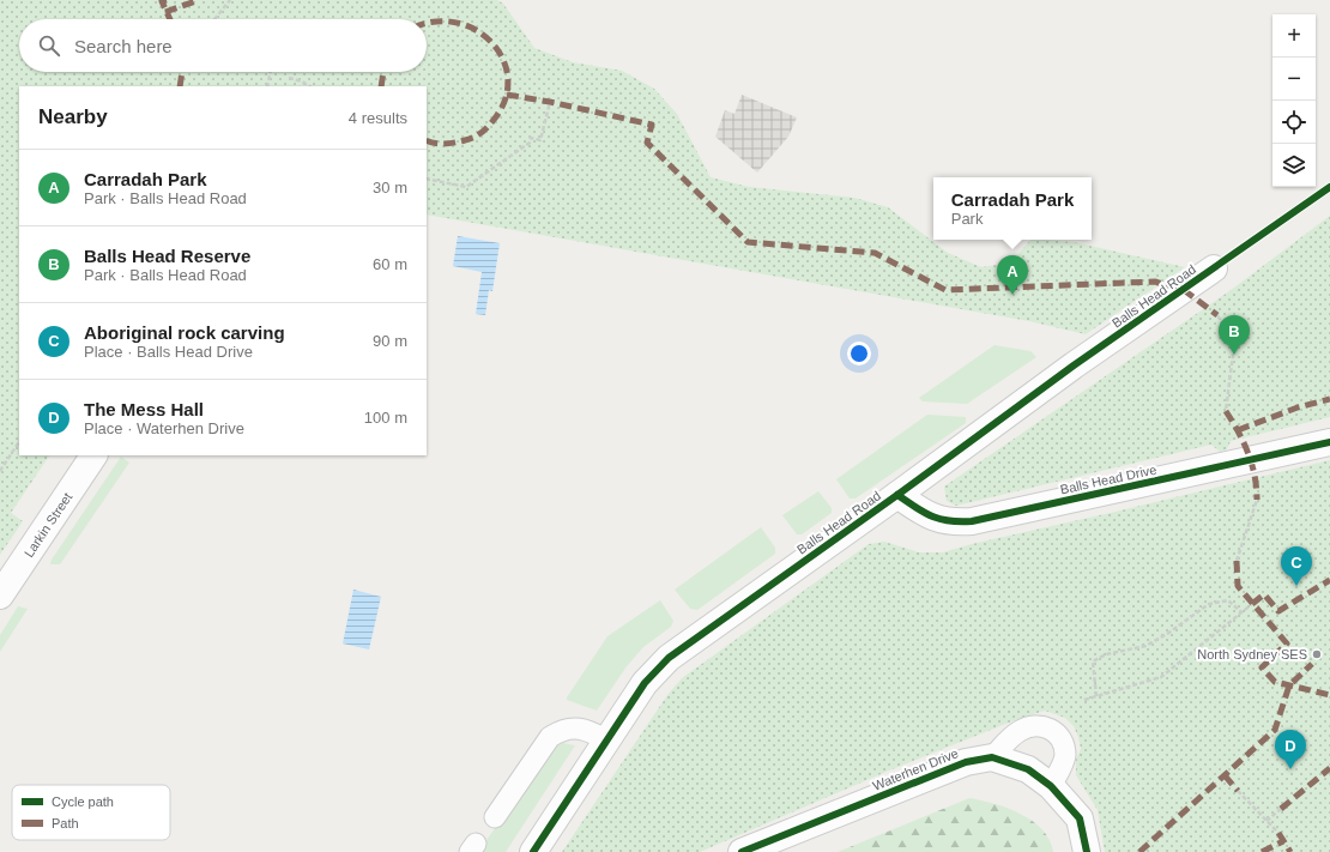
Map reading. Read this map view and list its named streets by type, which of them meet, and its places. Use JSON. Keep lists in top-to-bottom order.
{
  "streets": {
    "street": [
      "Balls Head Road",
      "Balls Head Drive",
      "Larkin Street",
      "Waterhen Drive"
    ]
  },
  "crossings": [
    ["Balls Head Road", "Balls Head Drive"]
  ],
  "places": ["North Sydney SES"],
  "legend": ["Cycle path", "Path"],
  "page": {
    "map_buttons": ["+", "−"],
    "search": "Search here",
    "heading": ["Nearby", "4 results"],
    "list": [
      {
        "mark": "A",
        "name": "Carradah Park",
        "note": "Park · Balls Head Road",
        "value": "30 m"
      },
      {
        "mark": "B",
        "name": "Balls Head Reserve",
        "note": "Park · Balls Head Road",
        "value": "60 m"
      },
      {
        "mark": "C",
        "name": "Aboriginal rock carving",
        "note": "Place · Balls Head Drive",
        "value": "90 m"
      },
      {
        "mark": "D",
        "name": "The Mess Hall",
        "note": "Place · Waterhen Drive",
        "value": "100 m"
      }
    ],
    "popup": ["Carradah Park", "Park"],
    "pins": [
      "A",
      "B",
      "C",
      "D"
    ]
  }
}
